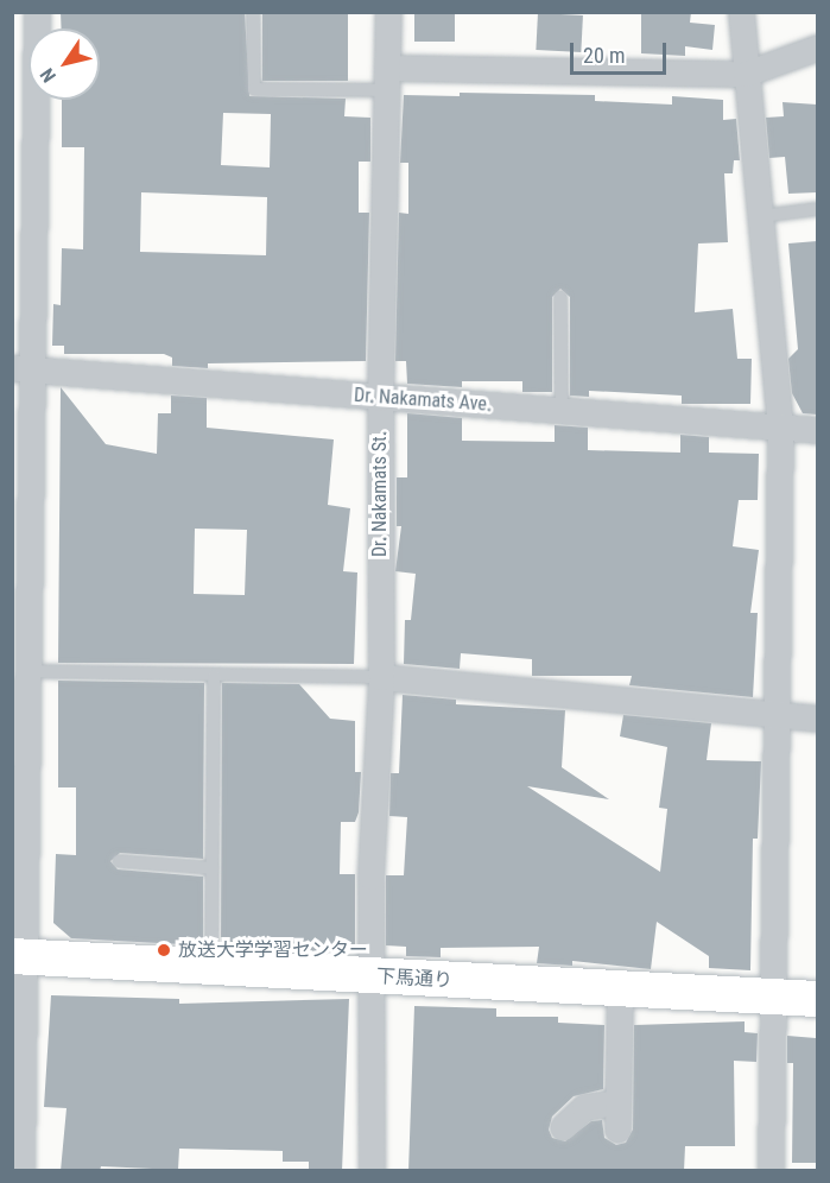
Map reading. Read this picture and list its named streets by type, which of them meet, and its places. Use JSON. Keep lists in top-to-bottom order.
{
  "streets": {
    "street": ["Dr. Nakamats Ave.", "Dr. Nakamats St.", "下馬通り"]
  },
  "crossings": [
    ["Dr. Nakamats Ave.", "Dr. Nakamats St."],
    ["Dr. Nakamats St.", "下馬通り"]
  ],
  "places": ["放送大学学習センター"],
  "scale_bar": "20 m",
  "north": "bottom left"
}
